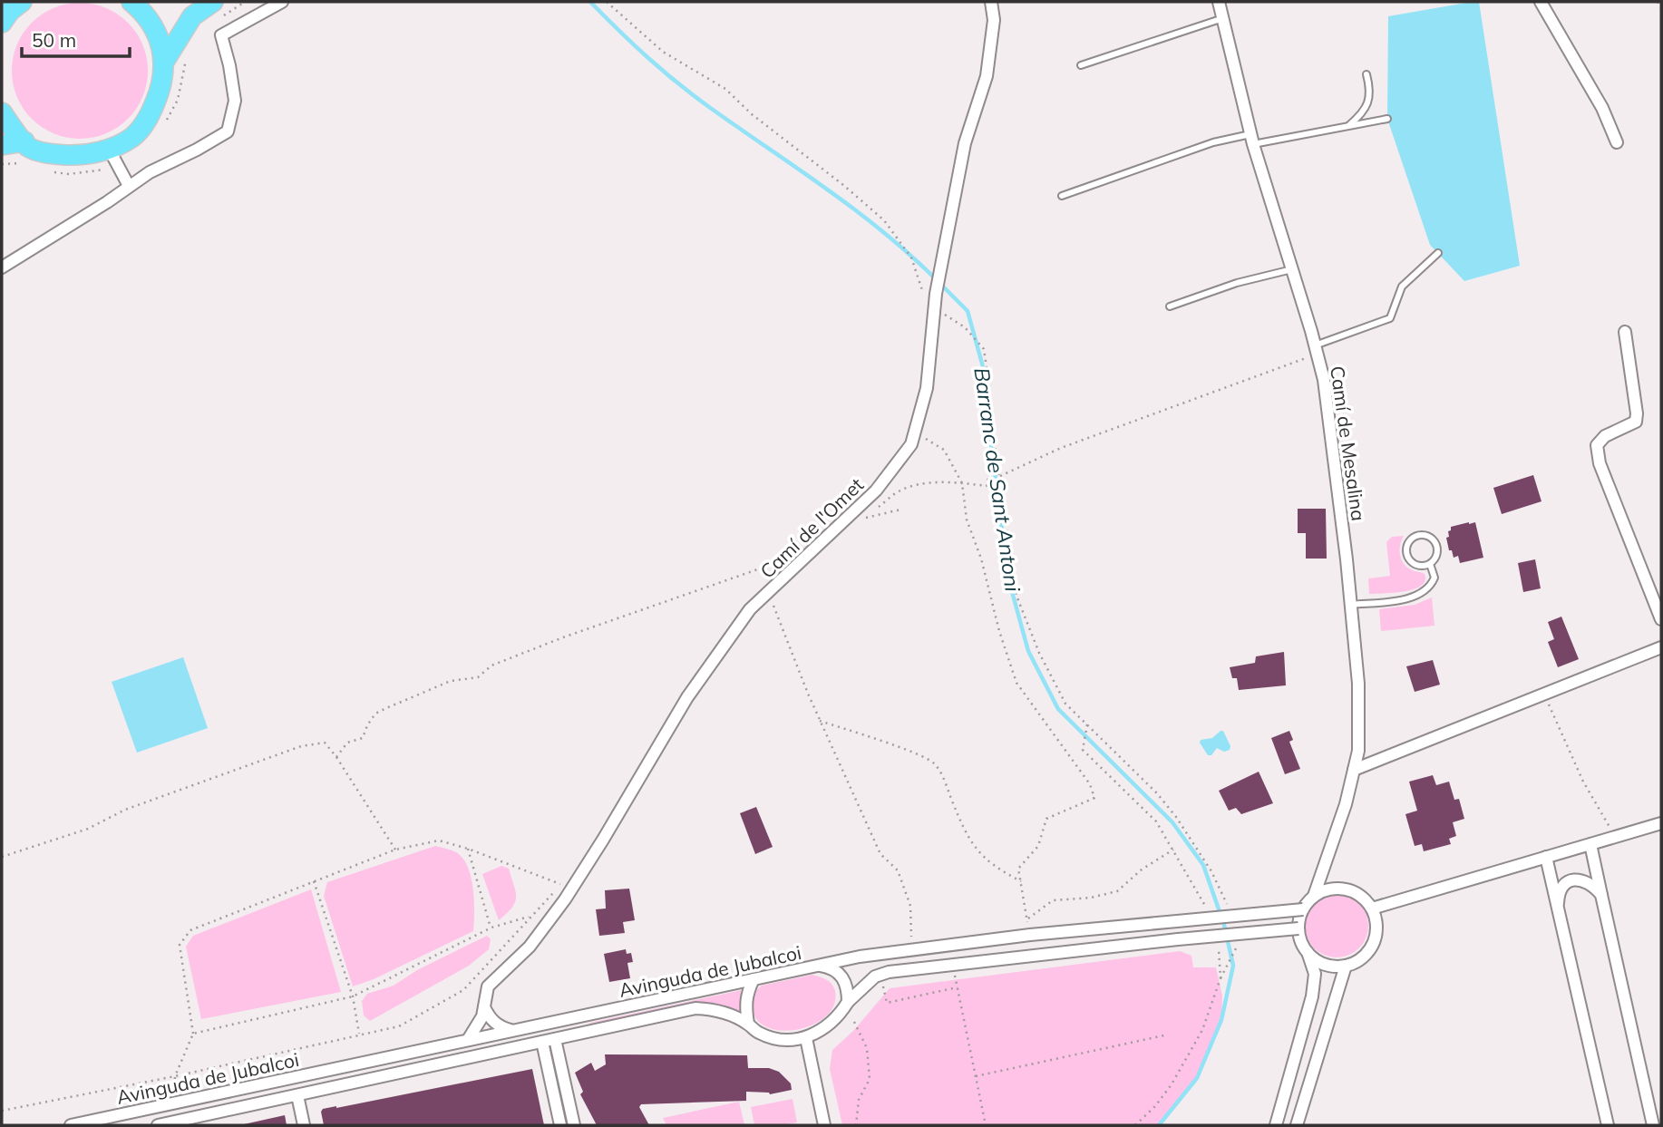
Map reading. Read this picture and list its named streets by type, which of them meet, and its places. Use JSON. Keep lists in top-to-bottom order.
{
  "streets": {
    "street": ["Camí de Mesalina", "Camí de l'Omet", "Avinguda de Jubalcoi"]
  },
  "crossings": [
    ["Camí de l'Omet", "Avinguda de Jubalcoi"]
  ],
  "water": ["Barranc de Sant Antoni"],
  "scale_bar": "50 m"
}
